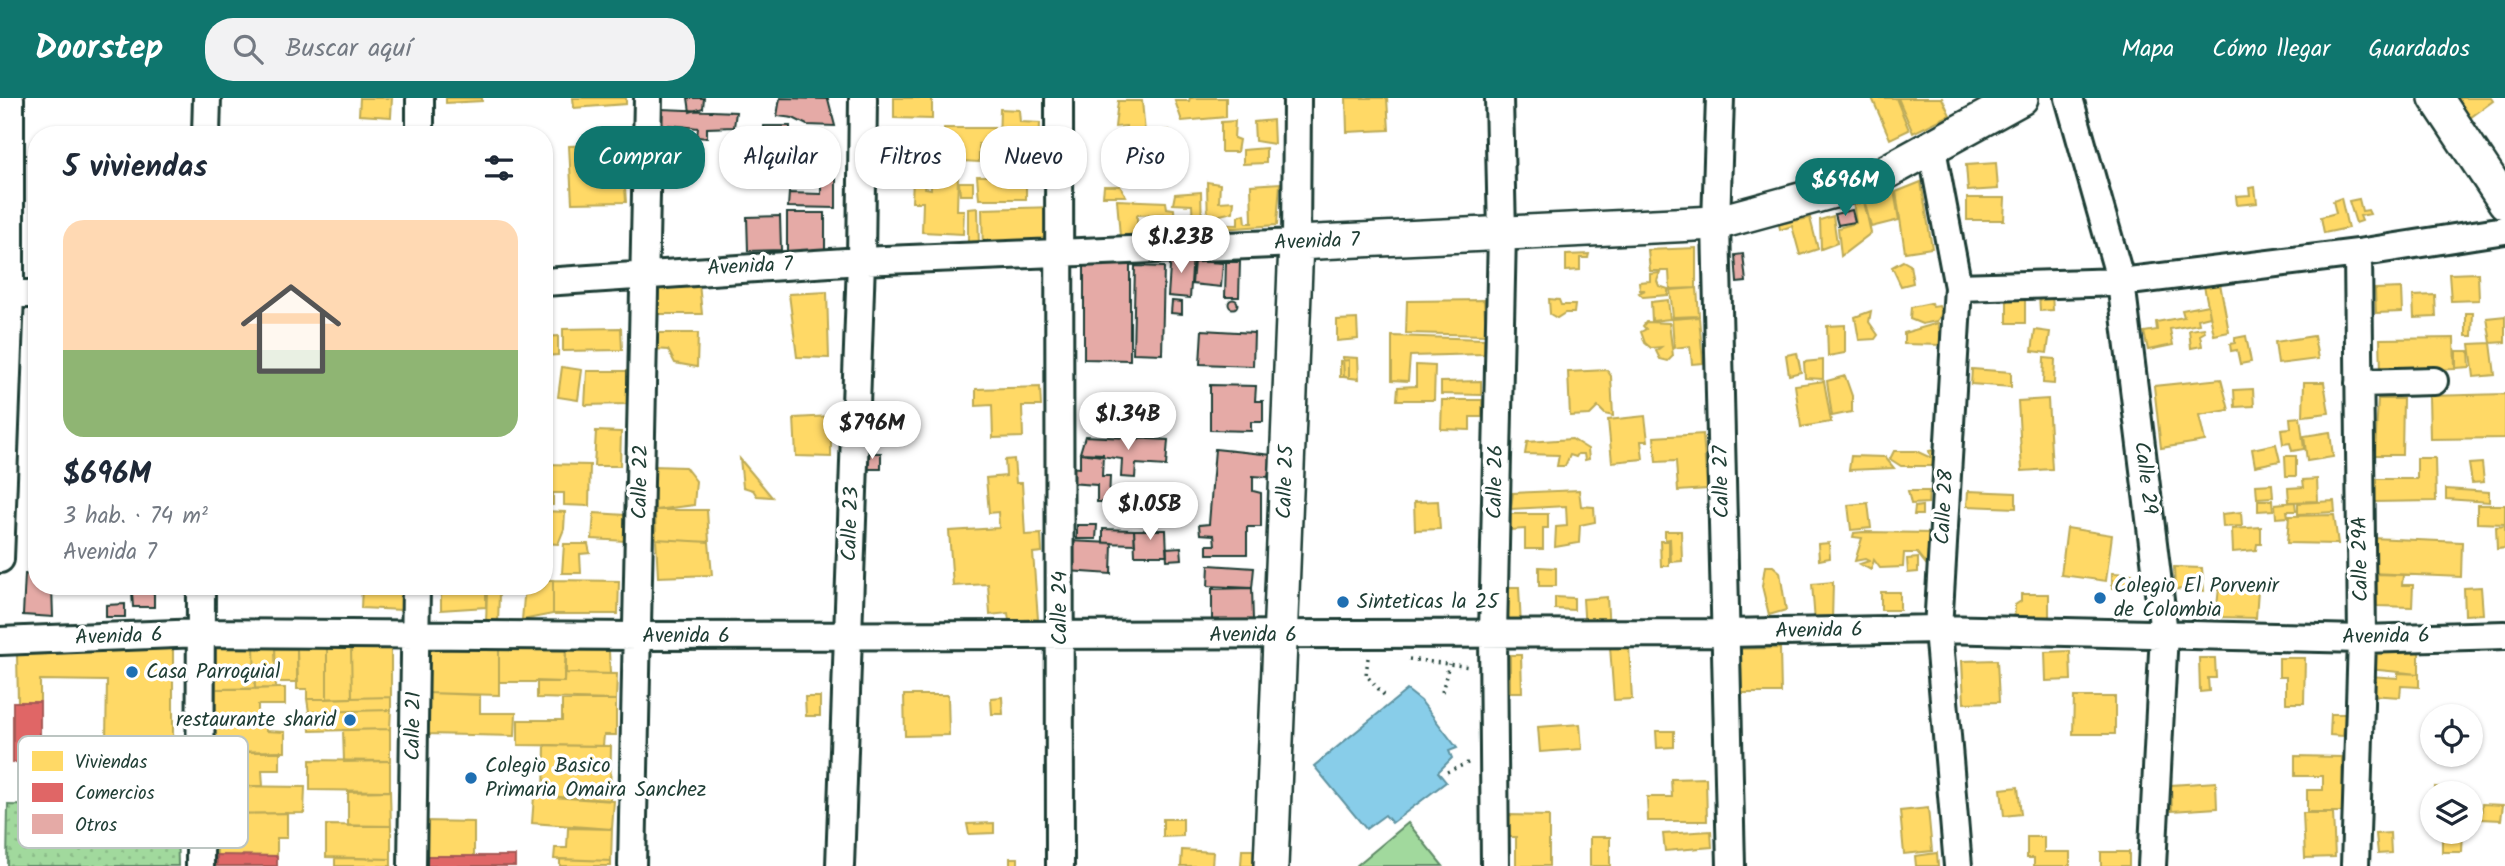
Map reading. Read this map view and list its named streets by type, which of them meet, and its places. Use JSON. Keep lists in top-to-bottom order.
{
  "streets": {
    "street": [
      "Avenida 7",
      "Calle 29",
      "Calle 22",
      "Calle 25",
      "Calle 26",
      "Calle 27",
      "Calle 28",
      "Calle 23",
      "Calle 29A",
      "Calle 24",
      "Avenida 6",
      "Calle 21"
    ]
  },
  "crossings": [
    ["Avenida 7", "Calle 22"],
    ["Avenida 7", "Calle 25"],
    ["Avenida 7", "Calle 26"],
    ["Avenida 7", "Calle 27"],
    ["Avenida 7", "Calle 28"],
    ["Avenida 7", "Calle 23"],
    ["Avenida 7", "Calle 24"],
    ["Calle 29", "Avenida 6"],
    ["Calle 22", "Avenida 6"],
    ["Calle 25", "Avenida 6"],
    ["Calle 26", "Avenida 6"],
    ["Calle 27", "Avenida 6"],
    ["Calle 28", "Avenida 6"],
    ["Calle 23", "Avenida 6"],
    ["Calle 29A", "Avenida 6"],
    ["Calle 24", "Avenida 6"],
    ["Avenida 6", "Calle 21"]
  ],
  "places": [
    "Colegio El Porvenir de Colombia",
    "Sinteticas la 25",
    "Casa Parroquial",
    "restaurante sharid",
    "Colegio Basico Primaria Omaira Sanchez"
  ],
  "legend": ["Viviendas", "Comercios", "Otros"],
  "page": {
    "header": "Doorstep",
    "search": "Buscar aquí",
    "nav": ["Mapa", "Cómo llegar", "Guardados"],
    "chip": [
      "Comprar",
      "Alquilar",
      "Filtros",
      "Nuevo",
      "Piso"
    ],
    "heading": "5 viviendas",
    "price": [
      "$696M",
      "$1.23B",
      "$1.34B",
      "$796M",
      "$1.05B"
    ],
    "list": [
      {
        "name": "$696M",
        "note": "3 hab. · 74 m² · Avenida 7"
      }
    ]
  }
}
